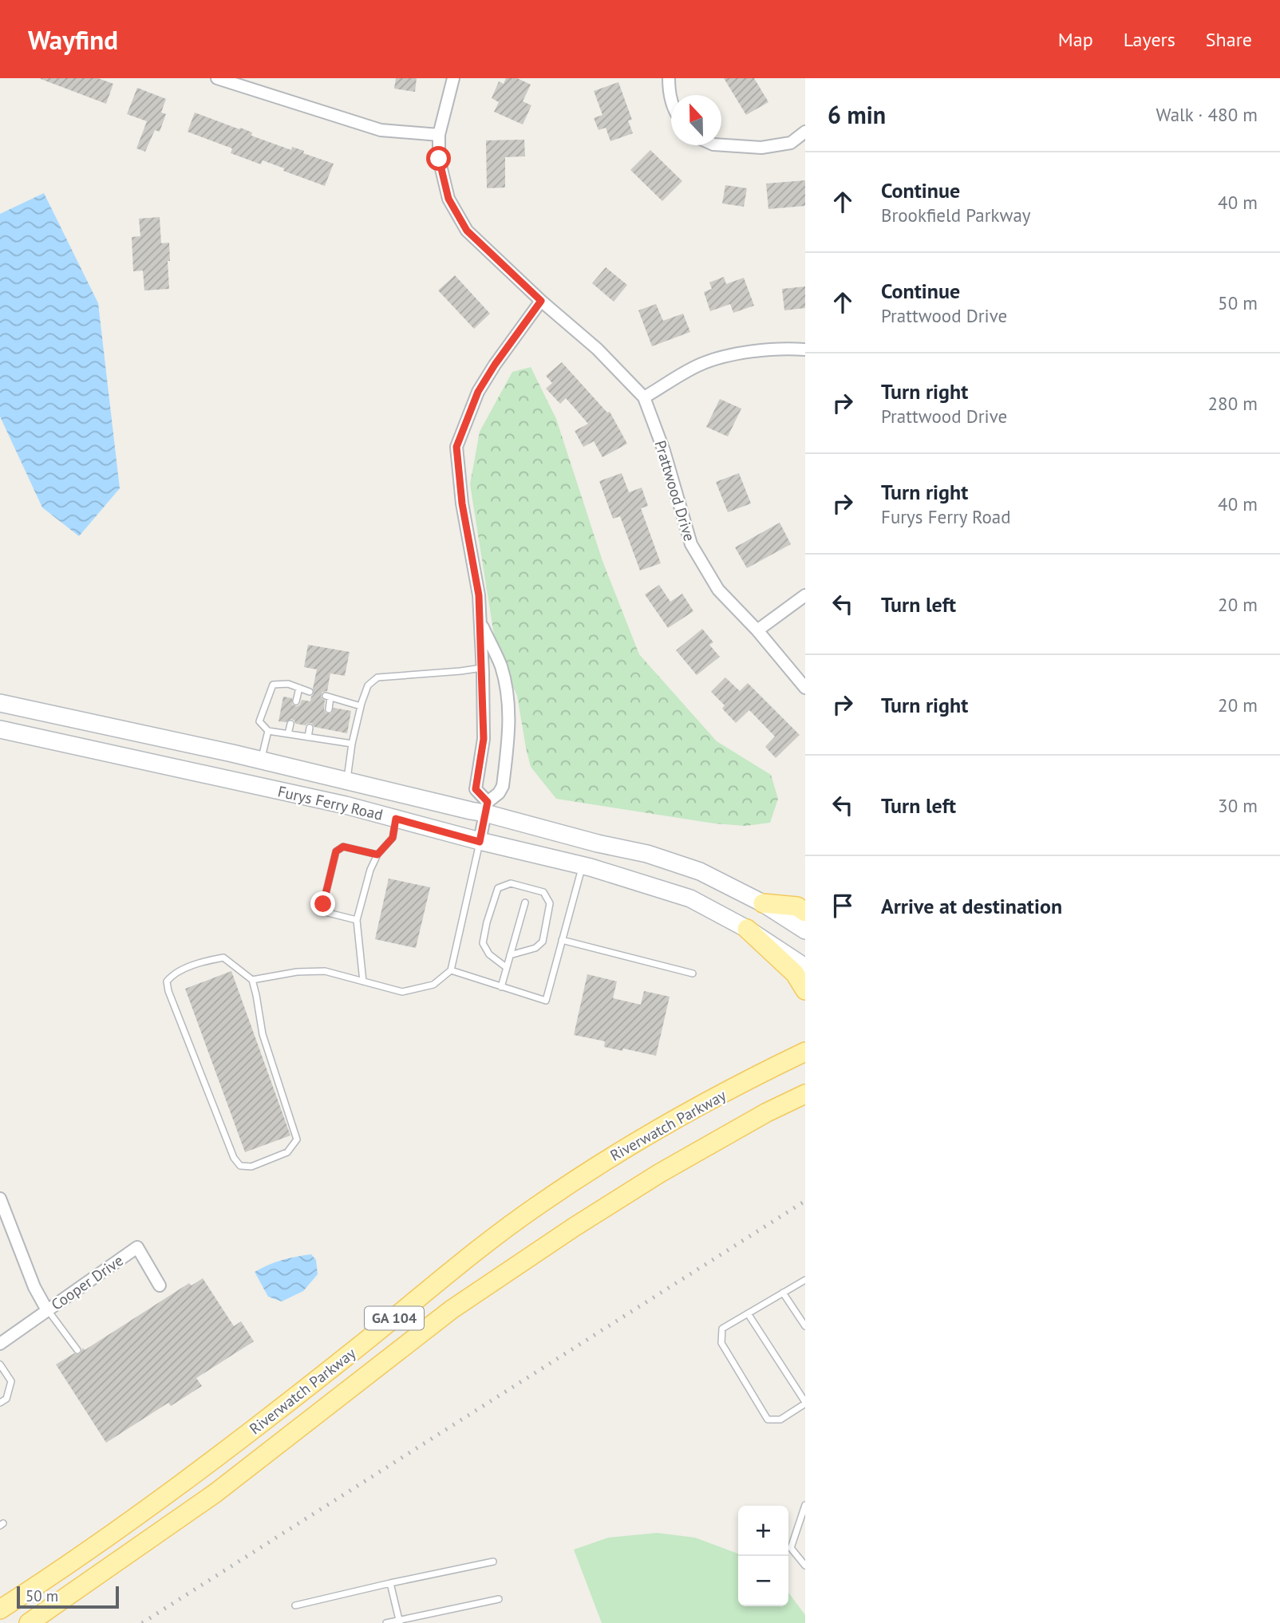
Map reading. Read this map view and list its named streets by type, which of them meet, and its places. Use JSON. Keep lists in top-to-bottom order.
{
  "streets": {
    "main road": ["Furys Ferry Road", "Riverwatch Parkway", "GA 104"],
    "street": ["Prattwood Drive", "Cooper Drive"]
  },
  "scale_bar": "50 m",
  "north": "top",
  "page": {
    "header": "Wayfind",
    "nav": ["Map", "Layers", "Share"],
    "heading": ["6 min", "Walk · 480 m"],
    "list": [
      ["Continue", "Brookfield Parkway", "40 m"],
      ["Continue", "Prattwood Drive", "50 m"],
      ["Turn right", "Prattwood Drive", "280 m"],
      ["Turn right", "Furys Ferry Road", "40 m"],
      ["Turn left", "20 m"],
      ["Turn right", "20 m"],
      ["Turn left", "30 m"],
      "Arrive at destination"
    ],
    "map_buttons": ["+", "−"],
    "scale": "50 m"
  }
}
